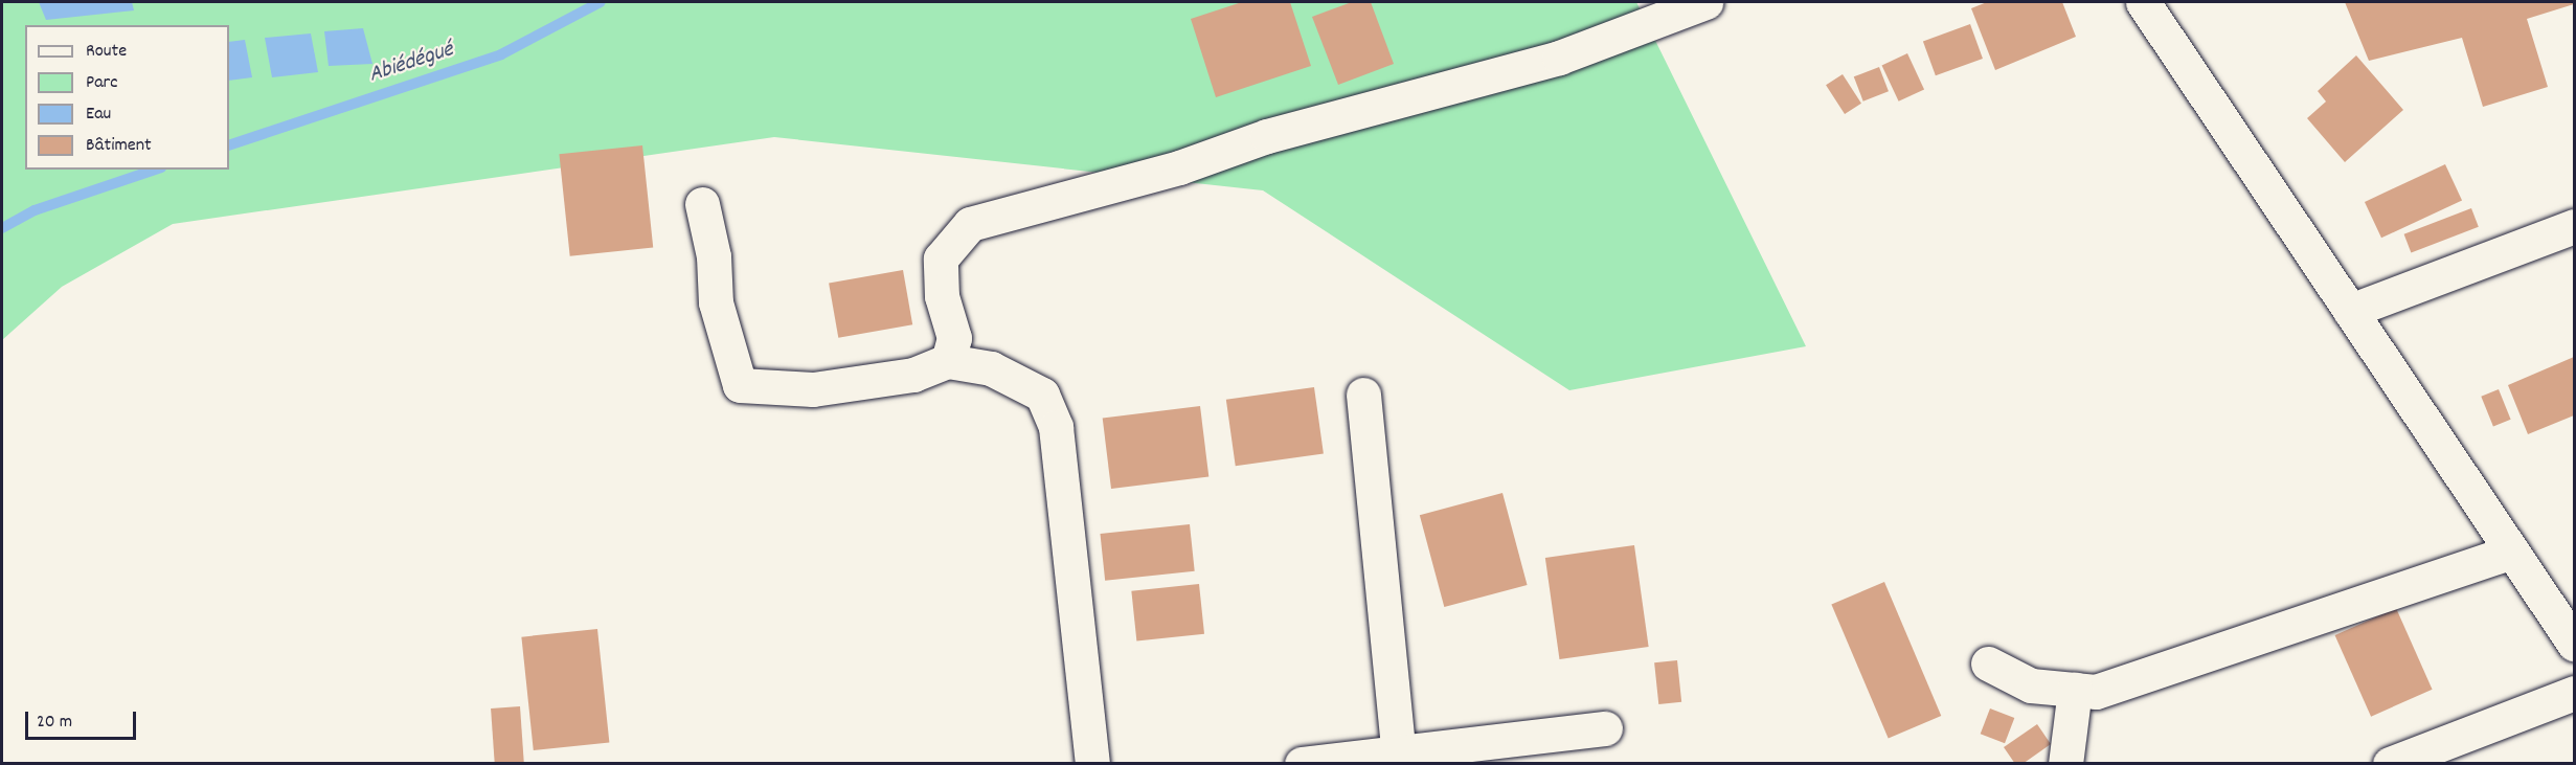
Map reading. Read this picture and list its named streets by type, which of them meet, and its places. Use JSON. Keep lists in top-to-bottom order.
{
  "water": ["Abiédégué"],
  "legend": [
    "Route",
    "Parc",
    "Eau",
    "Bâtiment"
  ],
  "scale_bar": "20 m"
}
